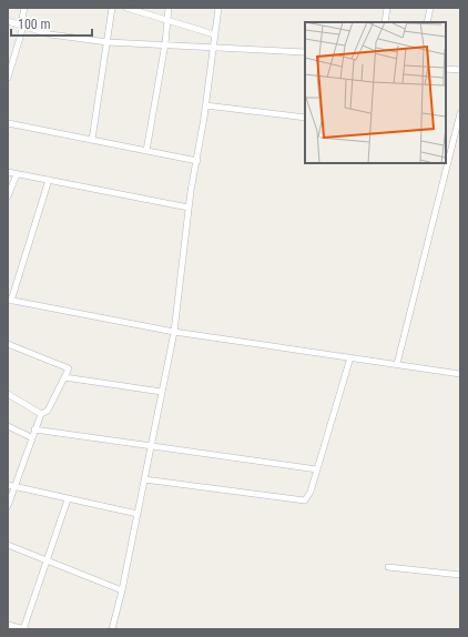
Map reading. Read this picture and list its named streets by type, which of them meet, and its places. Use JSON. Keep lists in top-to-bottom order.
{
  "scale_bar": "100 m"
}
